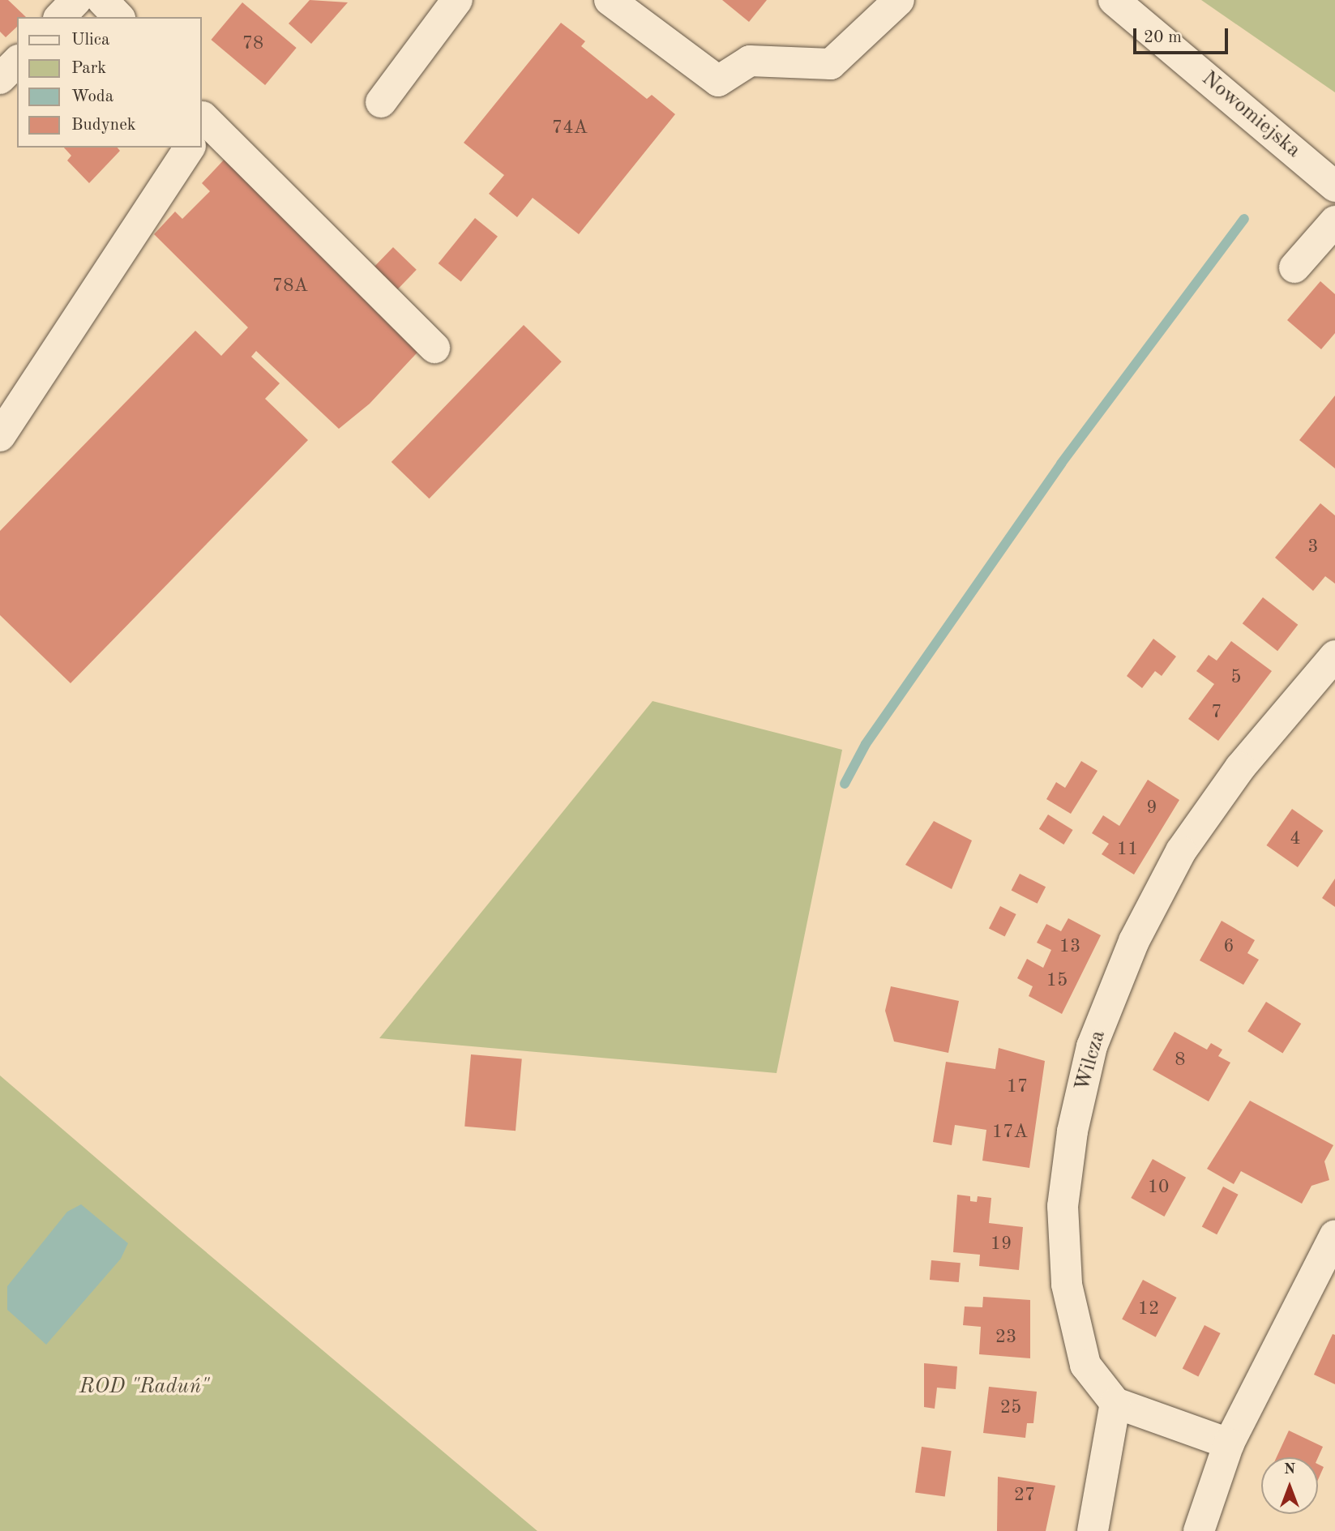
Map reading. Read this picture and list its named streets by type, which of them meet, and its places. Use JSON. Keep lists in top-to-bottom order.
{
  "streets": {
    "street": ["Nowomiejska", "Wilcza"]
  },
  "parks": ["ROD \"Raduń\""],
  "house_numbers": [
    "78",
    "74A",
    "78A",
    "3",
    "5",
    "7",
    "9",
    "4",
    "11",
    "13",
    "6",
    "15",
    "8",
    "17",
    "17A",
    "10",
    "19",
    "12",
    "23",
    "25",
    "27"
  ],
  "legend": [
    "Ulica",
    "Park",
    "Woda",
    "Budynek"
  ],
  "scale_bar": "20 m",
  "north": "top"
}
